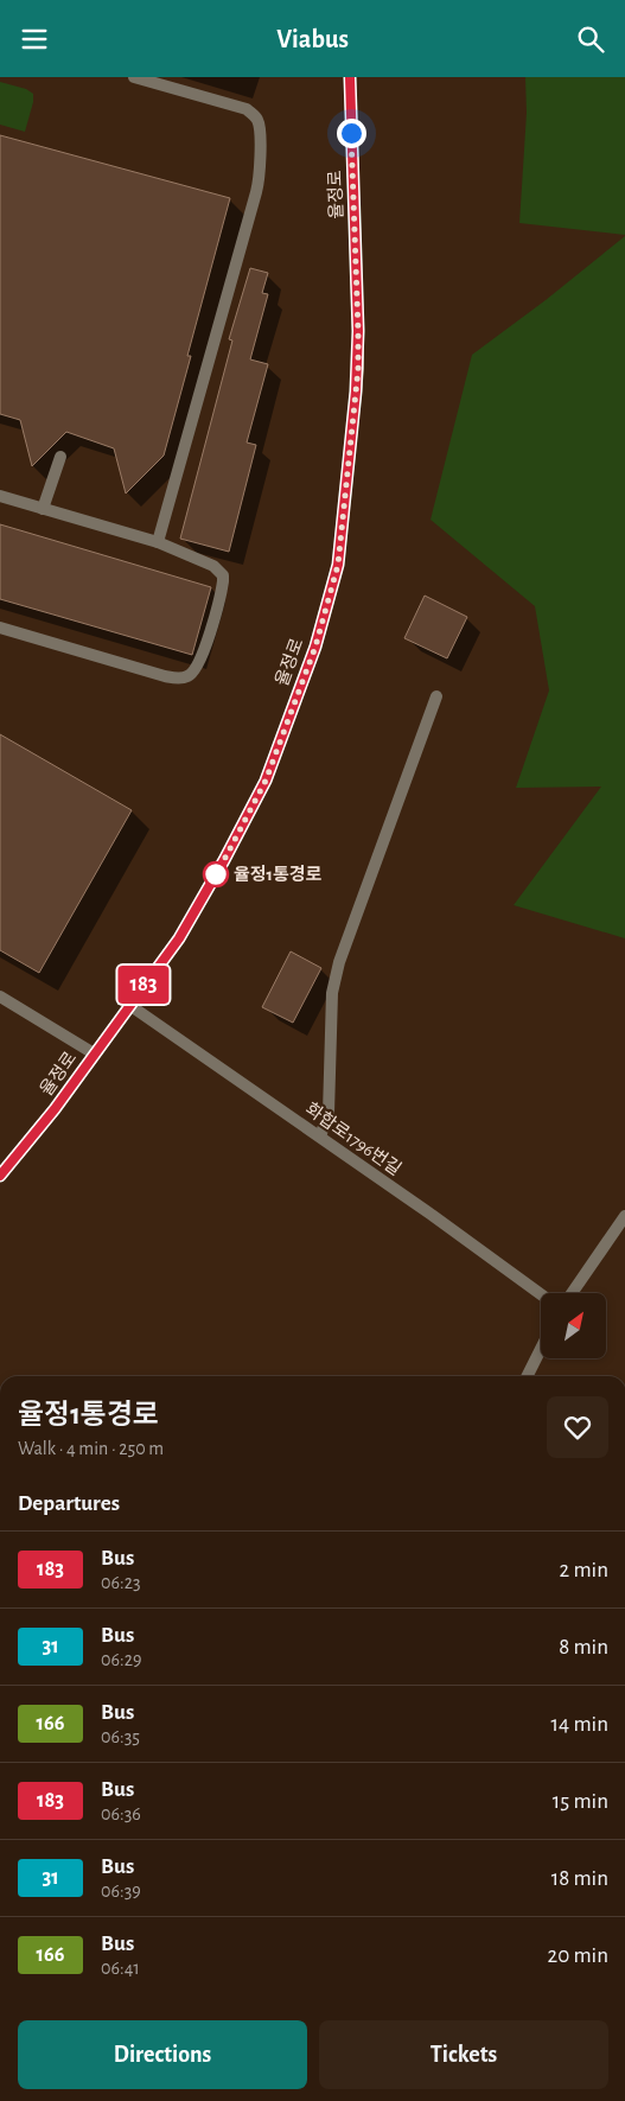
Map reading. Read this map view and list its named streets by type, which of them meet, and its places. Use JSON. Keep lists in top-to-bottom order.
{
  "streets": {
    "main road": ["율정로"],
    "street": ["화합로1796번길"]
  },
  "crossings": [
    ["율정로", "화합로1796번길"]
  ],
  "places": ["율정1통경로"],
  "lines": ["bus line 183"],
  "north": "top right",
  "page": {
    "header": "Viabus",
    "on_map": "183",
    "heading": [
      ["율정1통경로", "Walk · 4 min · 250 m"],
      "Departures"
    ],
    "list": [
      {
        "mark": "183",
        "name": "Bus",
        "note": "06:23",
        "value": "2 min"
      },
      {
        "mark": "31",
        "name": "Bus",
        "note": "06:29",
        "value": "8 min"
      },
      {
        "mark": "166",
        "name": "Bus",
        "note": "06:35",
        "value": "14 min"
      },
      {
        "mark": "183",
        "name": "Bus",
        "note": "06:36",
        "value": "15 min"
      },
      {
        "mark": "31",
        "name": "Bus",
        "note": "06:39",
        "value": "18 min"
      },
      {
        "mark": "166",
        "name": "Bus",
        "note": "06:41",
        "value": "20 min"
      }
    ],
    "buttons": ["Directions", "Tickets"]
  }
}
